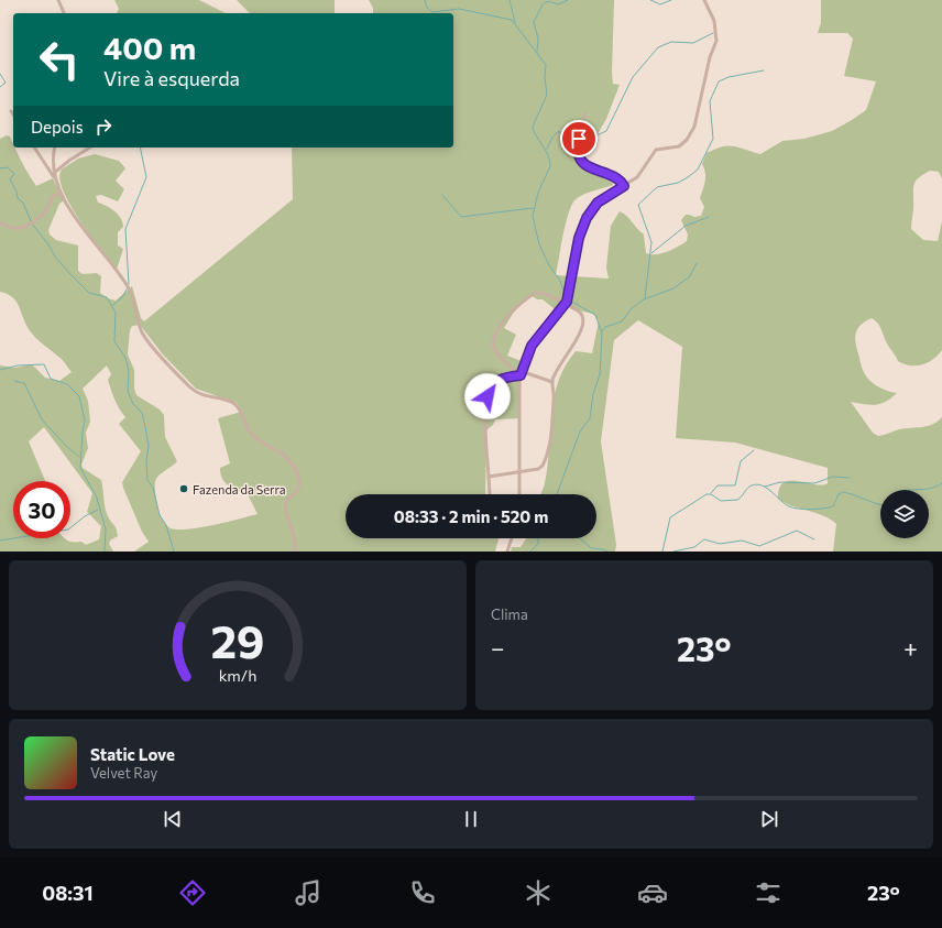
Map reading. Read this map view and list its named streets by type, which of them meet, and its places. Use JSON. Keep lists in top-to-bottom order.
{
  "places": ["Fazenda da Serra"],
  "page": {
    "turn": ["400 m", "Vire à esquerda"],
    "then": "Depois",
    "limit": "30",
    "trip": "08:33 · 2 min · 520 m",
    "tile": "Clima",
    "heat": ["−", "23°", "+"],
    "song": ["Static Love", "Velvet Ray"],
    "tabs": ["08:31", "23°"],
    "gauge": ["29", "km/h"]
  }
}
